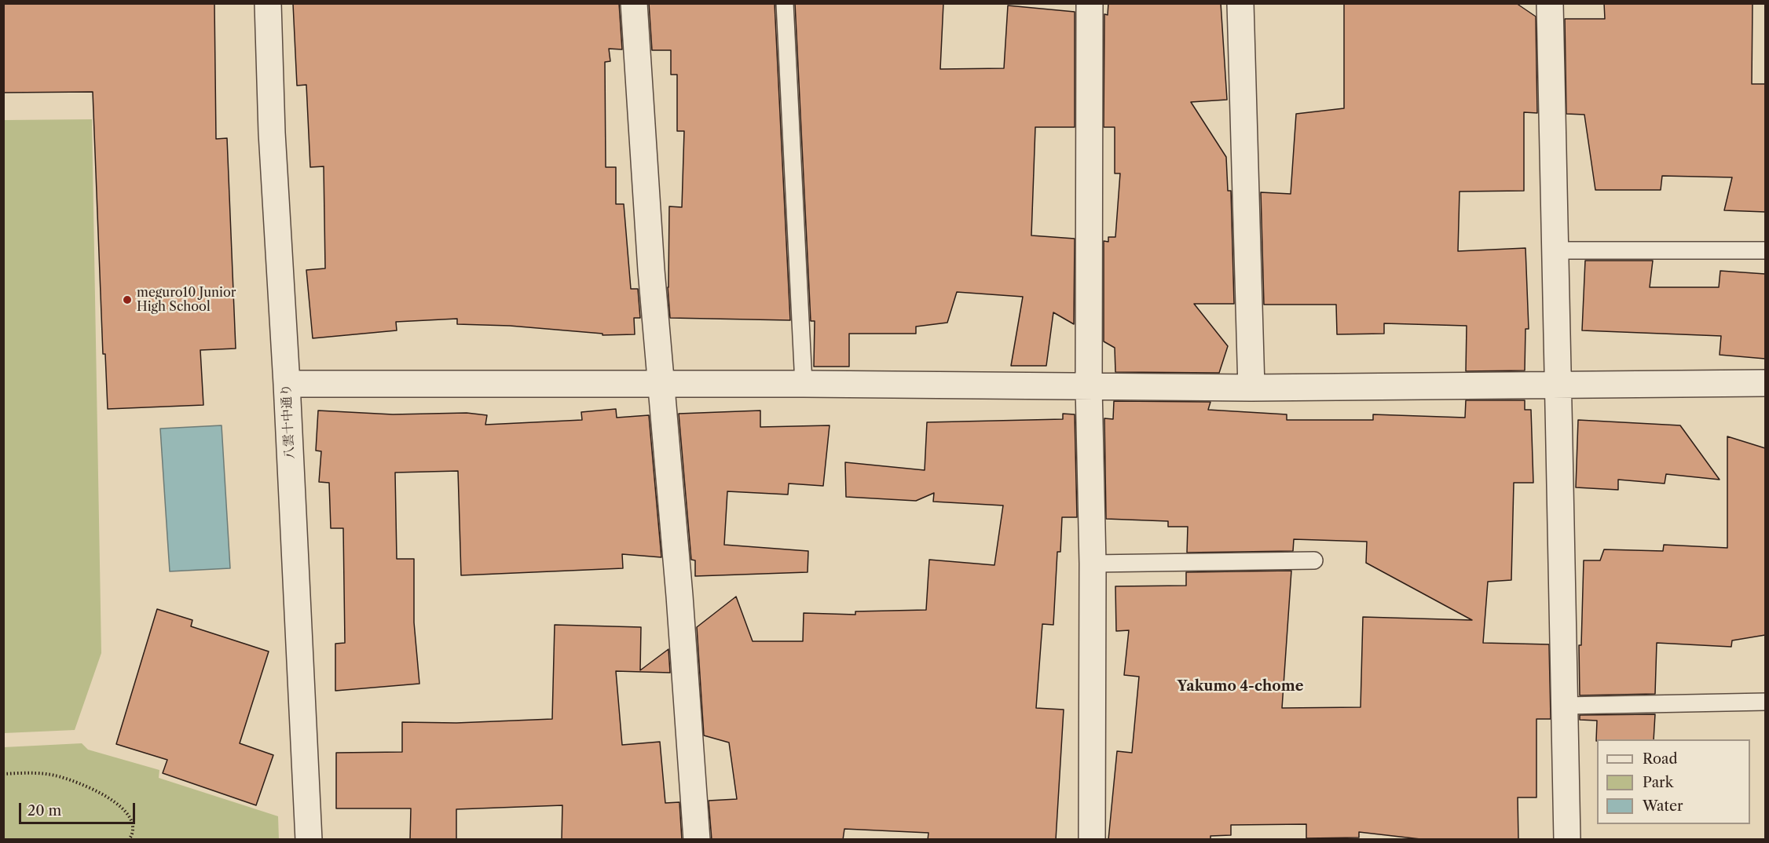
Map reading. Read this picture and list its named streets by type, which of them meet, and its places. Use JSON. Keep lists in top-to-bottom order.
{
  "streets": {
    "street": ["八雲十中通り"]
  },
  "districts": ["Yakumo 4-chome"],
  "places": ["meguro10 Junior High School"],
  "legend": ["Road", "Park", "Water"],
  "scale_bar": "20 m"
}
